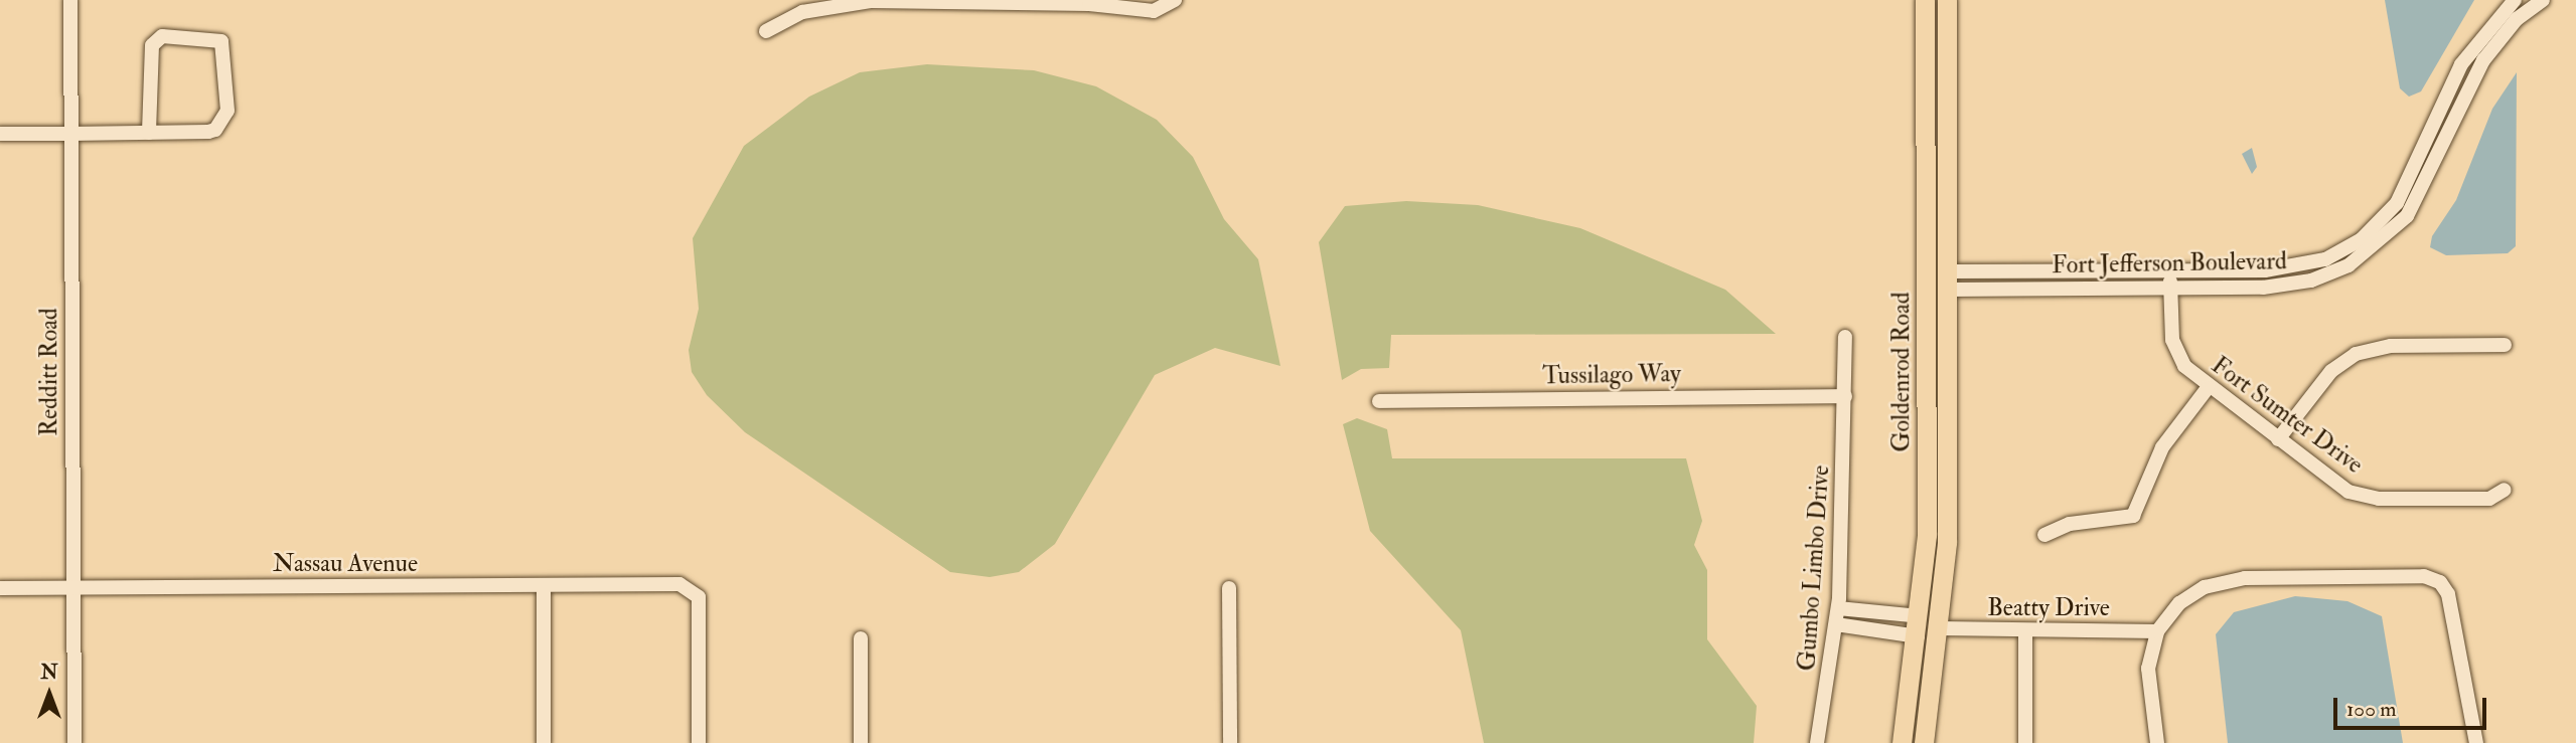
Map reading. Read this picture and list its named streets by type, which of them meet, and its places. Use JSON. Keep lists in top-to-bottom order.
{
  "streets": {
    "main road": ["Goldenrod Road"],
    "street": [
      "Fort Jefferson Boulevard",
      "Redditt Road",
      "Tussilago Way",
      "Fort Sumter Drive",
      "Nassau Avenue",
      "Gumbo Limbo Drive",
      "Beatty Drive"
    ]
  },
  "crossings": [
    ["Fort Jefferson Boulevard", "Goldenrod Road"],
    ["Fort Jefferson Boulevard", "Fort Sumter Drive"],
    ["Redditt Road", "Nassau Avenue"],
    ["Goldenrod Road", "Beatty Drive"],
    ["Tussilago Way", "Gumbo Limbo Drive"]
  ],
  "scale_bar": "100 m",
  "north": "top"
}
